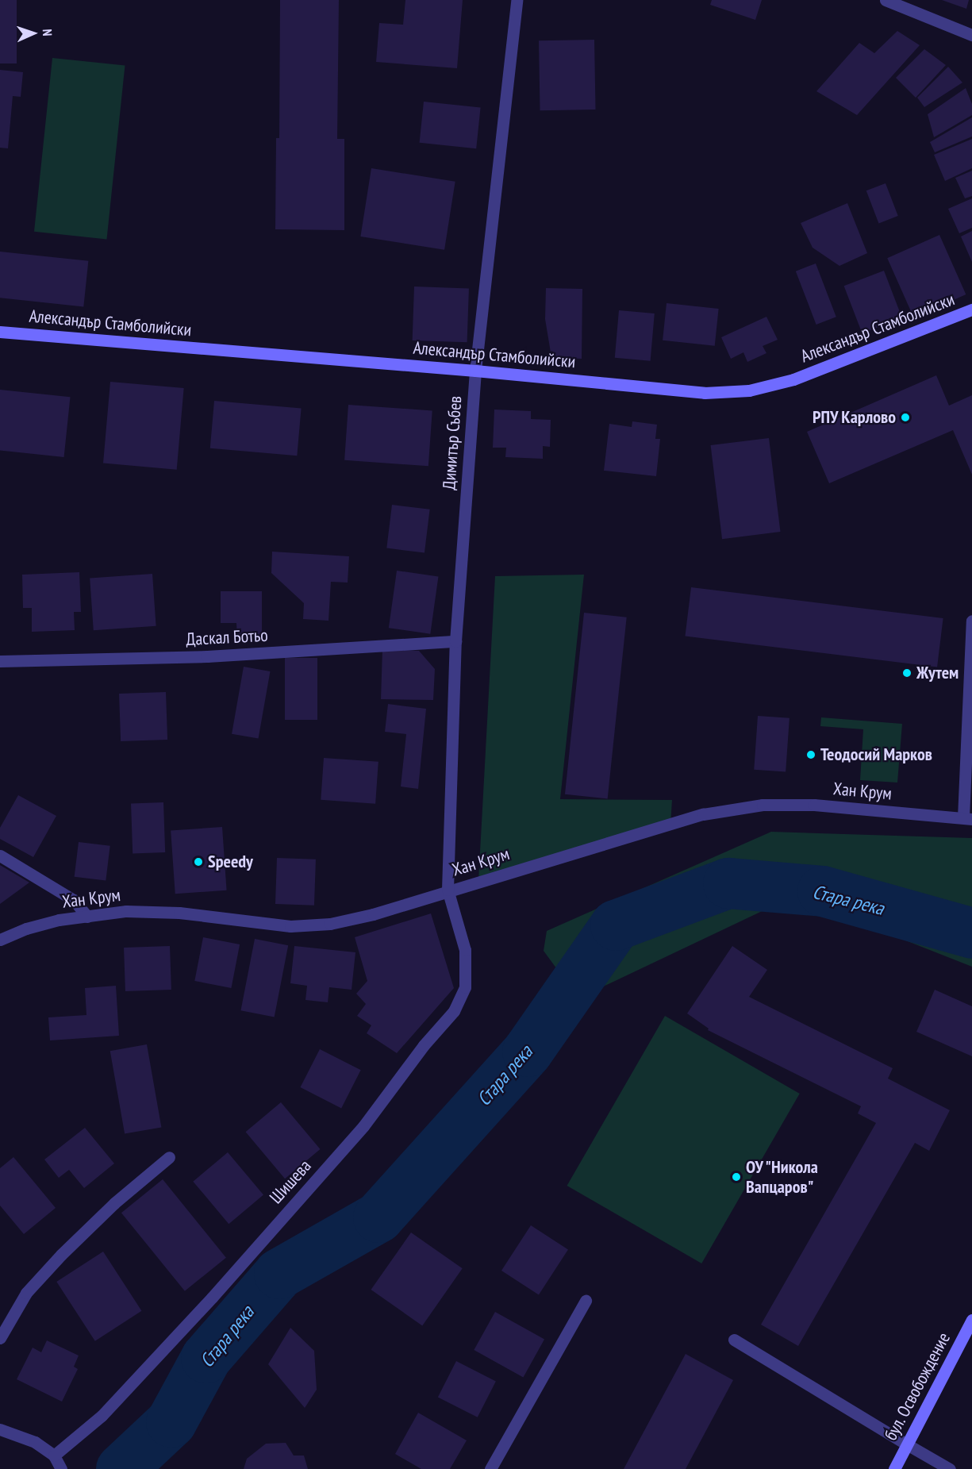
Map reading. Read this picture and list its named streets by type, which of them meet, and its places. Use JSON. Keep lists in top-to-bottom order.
{
  "streets": {
    "street": [
      "Александър Стамболийски",
      "Димитър Събев",
      "Даскал Ботьо",
      "Хан Крум",
      "Шишева",
      "бул. Освобождение"
    ]
  },
  "crossings": [
    ["Александър Стамболийски", "Димитър Събев"],
    ["Димитър Събев", "Даскал Ботьо"],
    ["Димитър Събев", "Хан Крум"],
    ["Димитър Събев", "Шишева"],
    ["Хан Крум", "Шишева"]
  ],
  "water": ["Стара река"],
  "places": [
    "РПУ Карлово",
    "Жутем",
    "Теодосий Марков",
    "Speedy",
    "ОУ \"Никола Вапцаров\""
  ],
  "north": "right"
}
